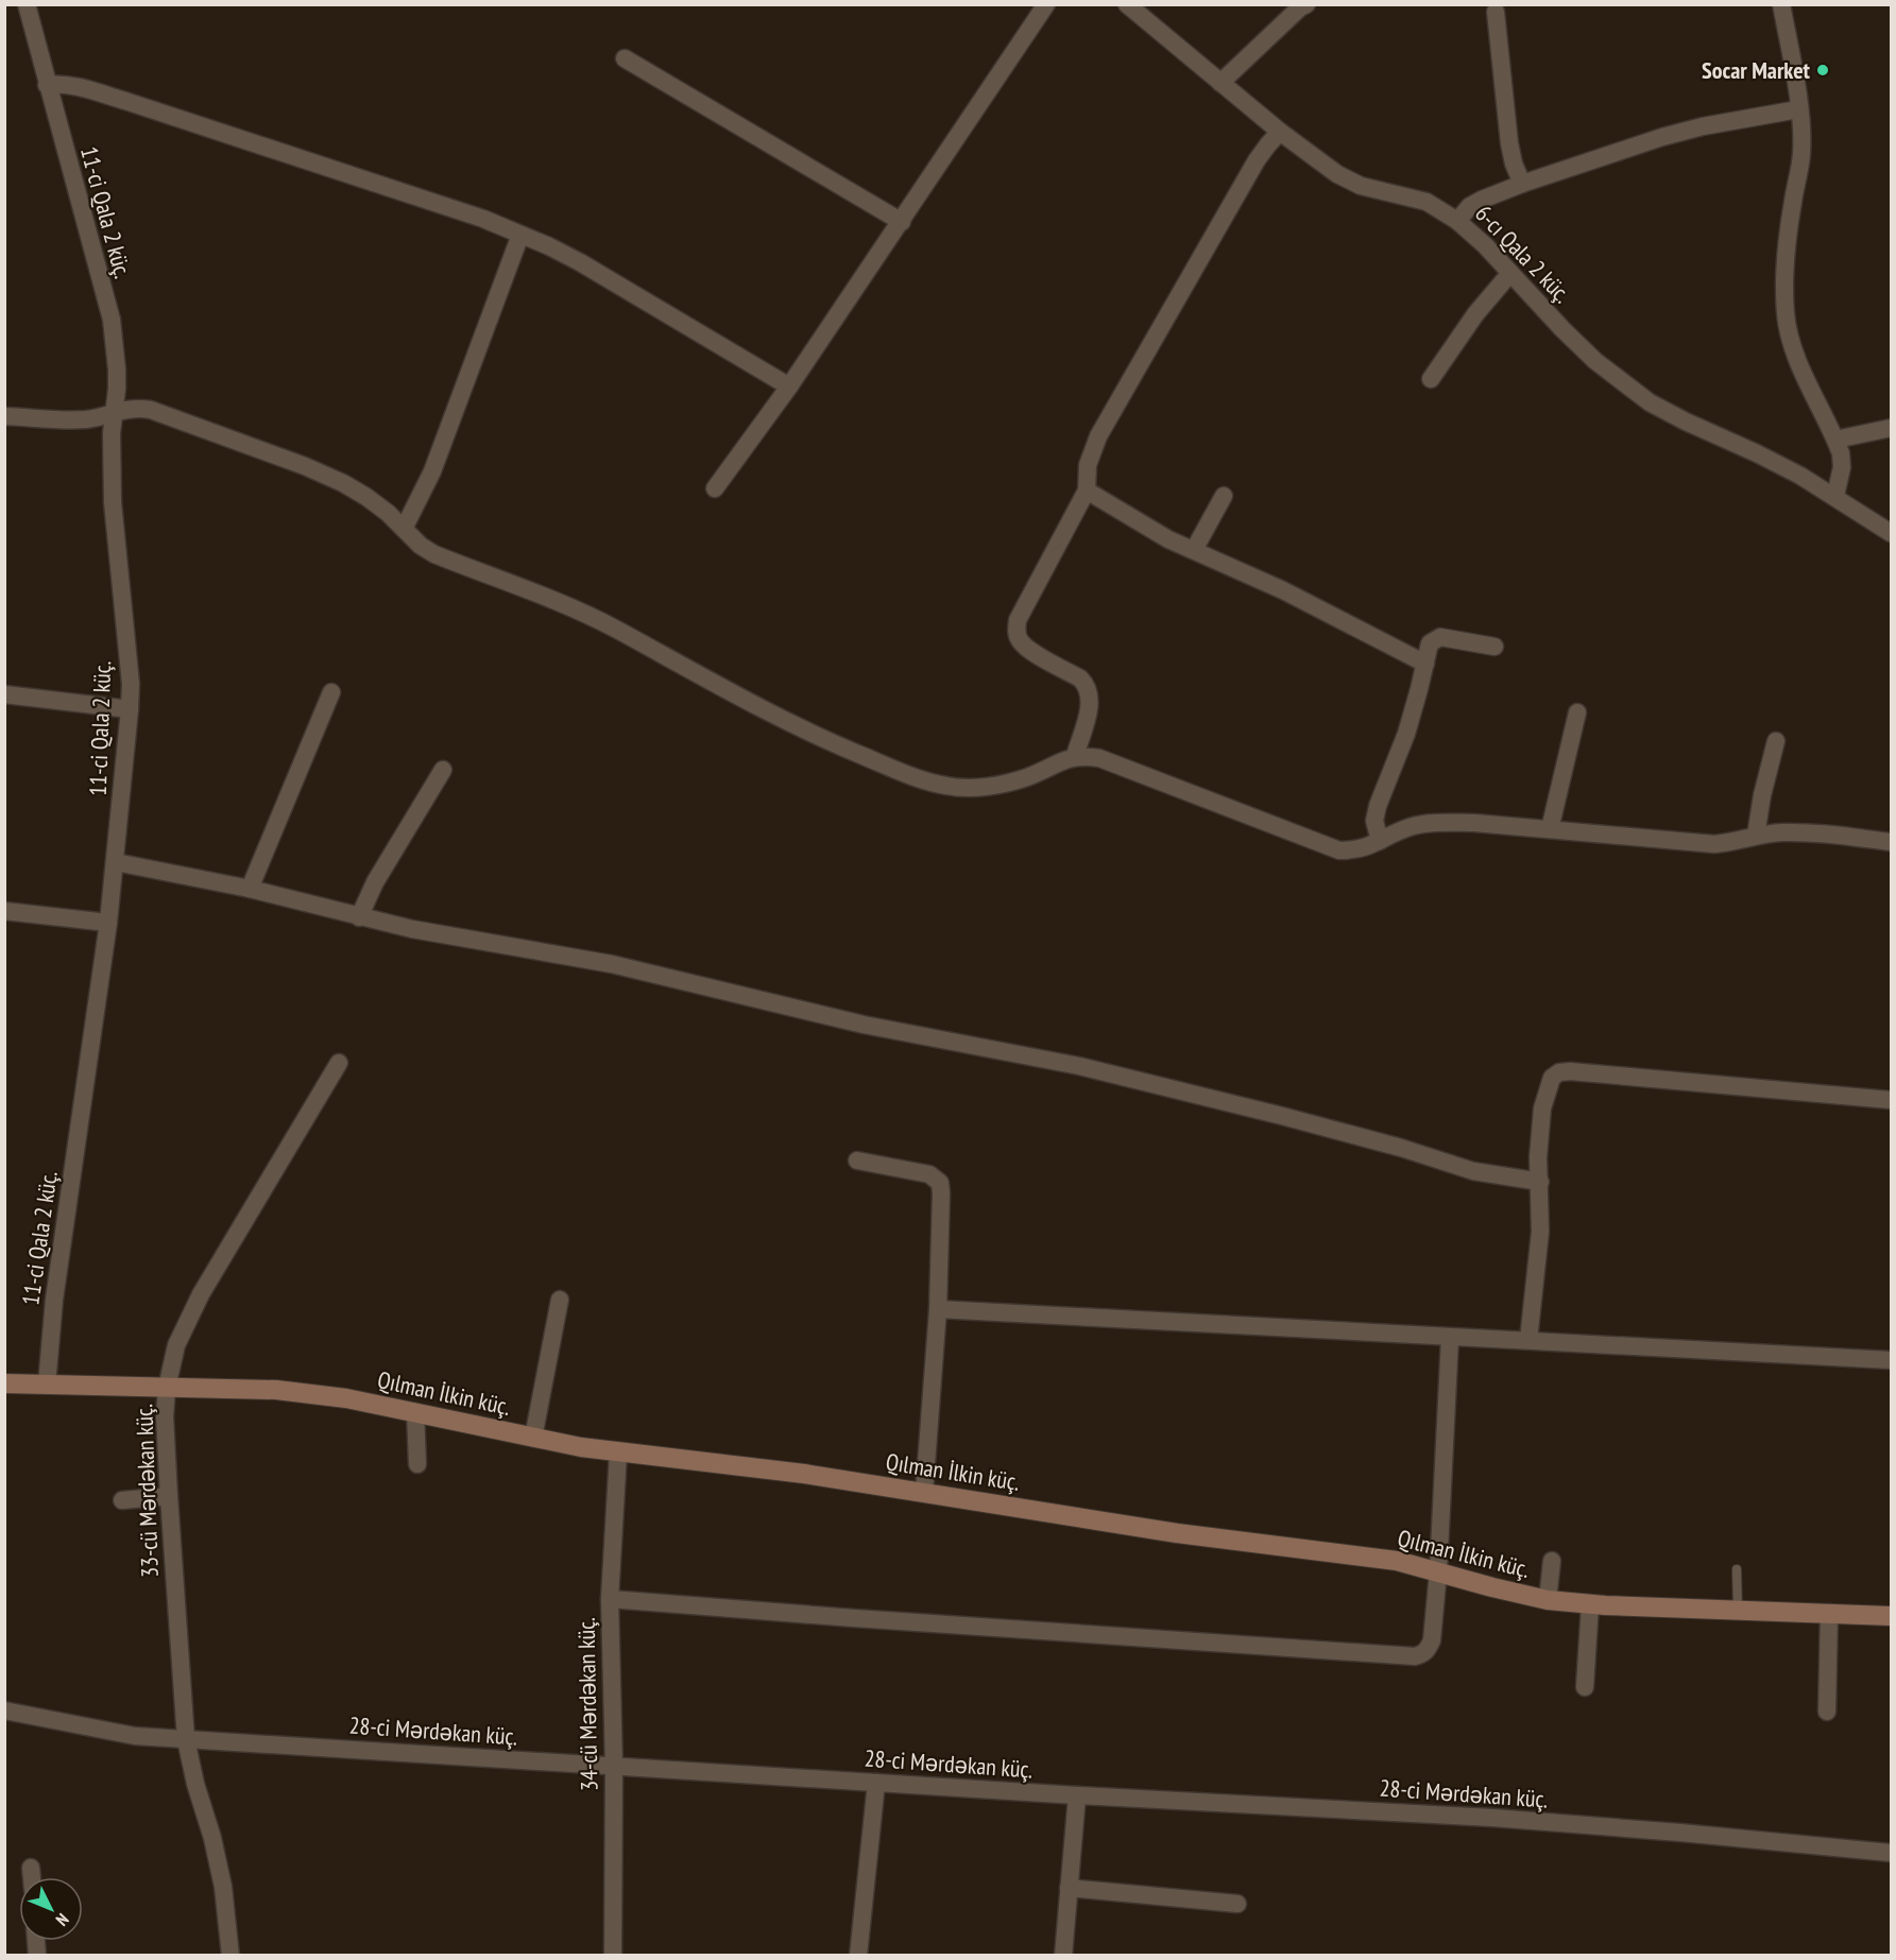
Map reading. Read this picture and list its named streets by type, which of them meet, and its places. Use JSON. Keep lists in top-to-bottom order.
{
  "streets": {
    "street": [
      "11-ci Qala 2 küç.",
      "6-cı Qala 2 küç.",
      "Qılman İlkin küç.",
      "33-cü Mərdəkan küç.",
      "34-cü Mərdəkan küç.",
      "28-ci Mərdəkan küç."
    ]
  },
  "crossings": [
    ["11-ci Qala 2 küç.", "Qılman İlkin küç."],
    ["Qılman İlkin küç.", "33-cü Mərdəkan küç."],
    ["Qılman İlkin küç.", "34-cü Mərdəkan küç."],
    ["33-cü Mərdəkan küç.", "28-ci Mərdəkan küç."],
    ["34-cü Mərdəkan küç.", "28-ci Mərdəkan küç."]
  ],
  "places": ["Socar Market"],
  "north": "bottom right"
}
